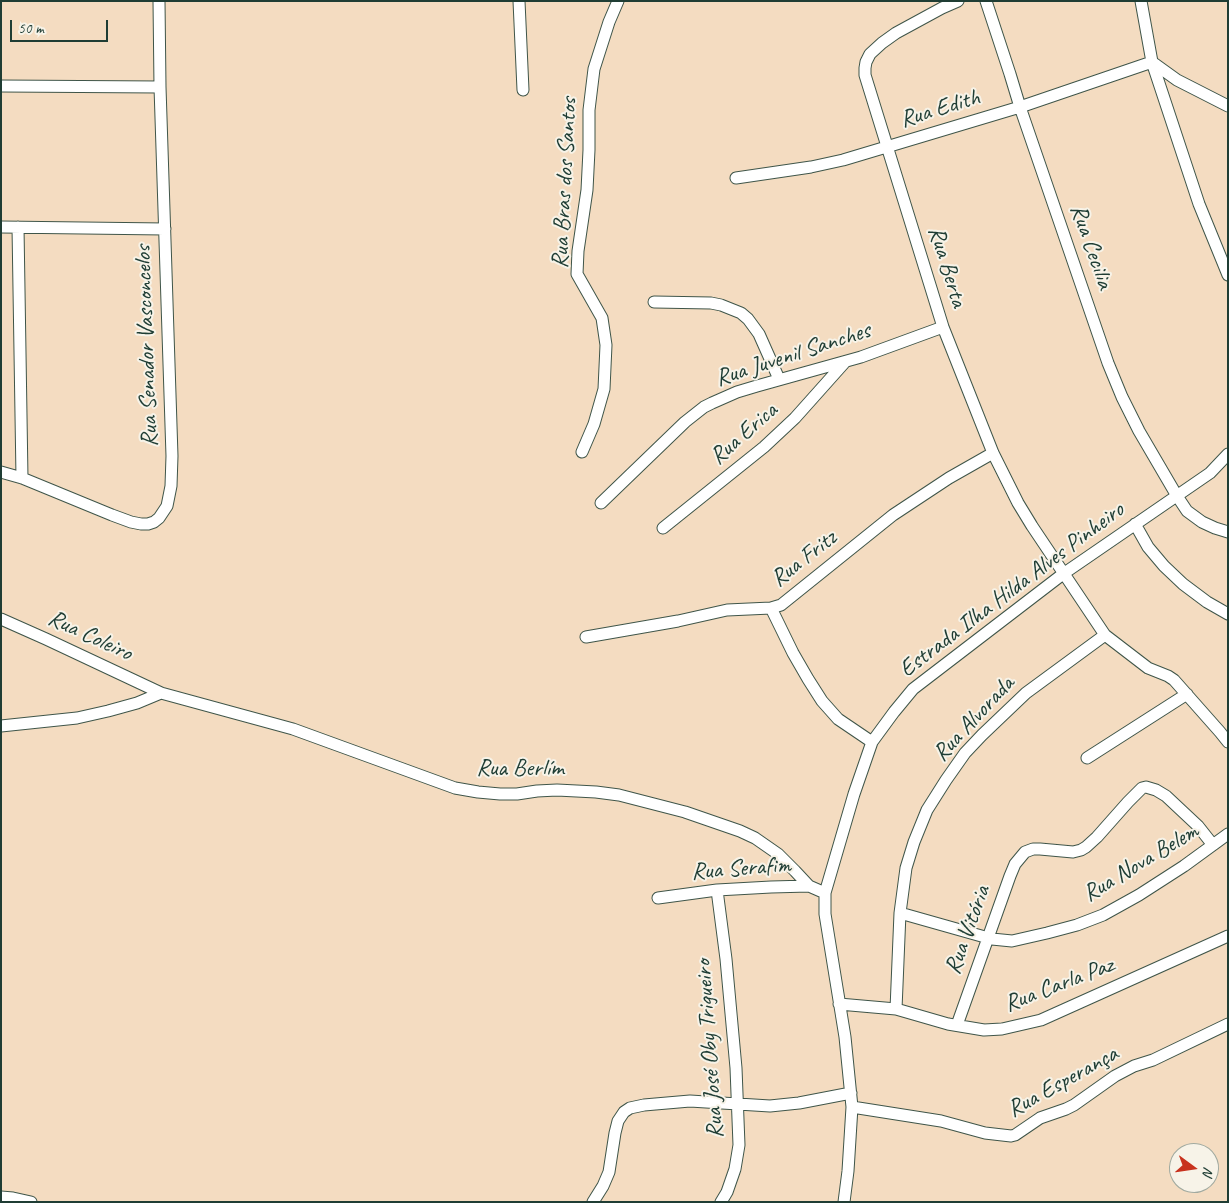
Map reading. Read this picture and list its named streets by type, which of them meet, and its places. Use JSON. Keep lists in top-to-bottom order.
{
  "streets": {
    "street": [
      "Rua Edith",
      "Rua Bras dos Santos",
      "Rua Cecilia",
      "Rua Berta",
      "Rua Senador Vasconcelos",
      "Rua Juvenil Sanches",
      "Rua Erica",
      "Rua Fritz",
      "Estrada Ilha Hilda Alves Pinheiro",
      "Rua Coleiro",
      "Rua Alvorada",
      "Rua Berlím",
      "Rua Nova Belem",
      "Rua Serafim",
      "Rua Vitória",
      "Rua Carla Paz",
      "Rua José Oby Trigueiro",
      "Rua Esperança"
    ]
  },
  "crossings": [
    ["Rua Edith", "Rua Cecilia"],
    ["Rua Edith", "Rua Berta"],
    ["Rua Cecilia", "Estrada Ilha Hilda Alves Pinheiro"],
    ["Rua Berta", "Rua Juvenil Sanches"],
    ["Rua Berta", "Rua Fritz"],
    ["Rua Berta", "Estrada Ilha Hilda Alves Pinheiro"],
    ["Rua Berta", "Rua Alvorada"],
    ["Rua Juvenil Sanches", "Rua Erica"],
    ["Estrada Ilha Hilda Alves Pinheiro", "Rua Serafim"],
    ["Estrada Ilha Hilda Alves Pinheiro", "Rua Carla Paz"],
    ["Estrada Ilha Hilda Alves Pinheiro", "Rua Esperança"],
    ["Rua Coleiro", "Rua Berlím"],
    ["Rua Alvorada", "Rua Nova Belem"],
    ["Rua Alvorada", "Rua Carla Paz"],
    ["Rua Berlím", "Rua Serafim"],
    ["Rua Nova Belem", "Rua Vitória"],
    ["Rua Serafim", "Rua José Oby Trigueiro"],
    ["Rua Vitória", "Rua Carla Paz"]
  ],
  "scale_bar": "50 m",
  "north": "right"
}
